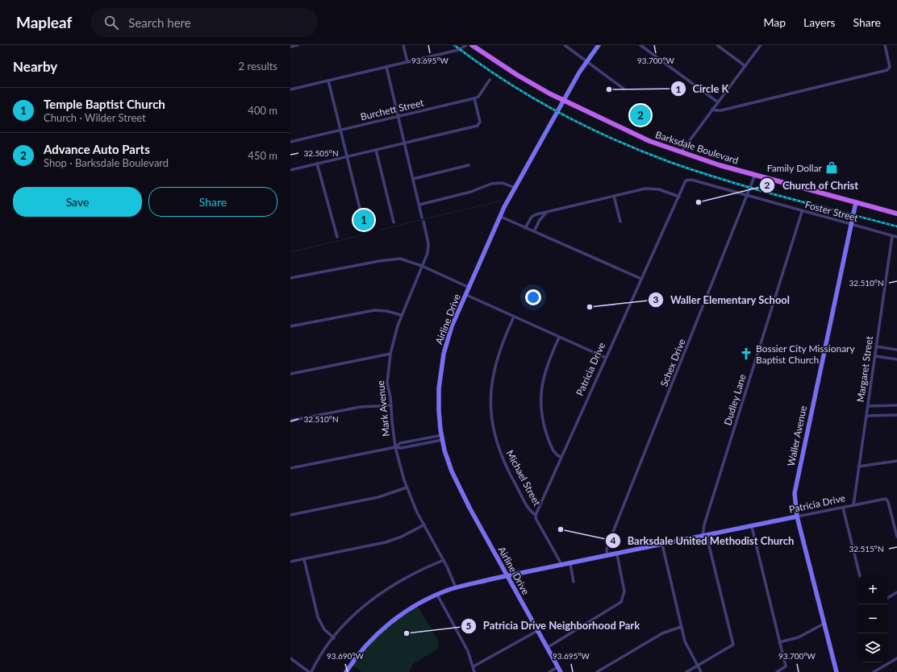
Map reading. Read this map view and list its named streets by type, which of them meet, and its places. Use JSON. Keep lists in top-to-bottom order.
{
  "streets": {
    "main road": ["Barksdale Boulevard"],
    "street": [
      "Burchett Street",
      "Foster Street",
      "Airline Drive",
      "Schex Drive",
      "Patricia Drive",
      "Margaret Street",
      "Dudley Lane",
      "Mark Avenue",
      "Waller Avenue",
      "Michael Street"
    ]
  },
  "crossings": [
    ["Barksdale Boulevard", "Airline Drive"],
    ["Barksdale Boulevard", "Schex Drive"],
    ["Barksdale Boulevard", "Waller Avenue"],
    ["Foster Street", "Schex Drive"],
    ["Foster Street", "Patricia Drive"],
    ["Foster Street", "Margaret Street"],
    ["Foster Street", "Dudley Lane"],
    ["Foster Street", "Waller Avenue"],
    ["Airline Drive", "Patricia Drive"],
    ["Schex Drive", "Patricia Drive"],
    ["Patricia Drive", "Margaret Street"],
    ["Patricia Drive", "Dudley Lane"],
    ["Patricia Drive", "Mark Avenue"],
    ["Patricia Drive", "Waller Avenue"],
    ["Patricia Drive", "Michael Street"]
  ],
  "places": {
    "other": [
      "Circle K",
      "Church of Christ",
      "Waller Elementary School",
      "Barksdale United Methodist Church",
      "Patricia Drive Neighborhood Park"
    ],
    "shop": ["Family Dollar"],
    "church": ["Bossier City Missionary Baptist Church"]
  },
  "page": {
    "header": "Mapleaf",
    "search": "Search here",
    "nav": ["Map", "Layers", "Share"],
    "heading": ["Nearby", "2 results"],
    "list": [
      {
        "mark": "1",
        "name": "Temple Baptist Church",
        "note": "Church · Wilder Street",
        "value": "400 m"
      },
      {
        "mark": "2",
        "name": "Advance Auto Parts",
        "note": "Shop · Barksdale Boulevard",
        "value": "450 m"
      }
    ],
    "pins": ["2", "1"],
    "buttons": ["Save", "Share"],
    "map_buttons": ["+", "−"]
  },
  "coordinates": [
    "93.695°W",
    "93.700°W",
    "32.505°N",
    "32.510°N",
    "32.515°N",
    "93.690°W"
  ]
}
